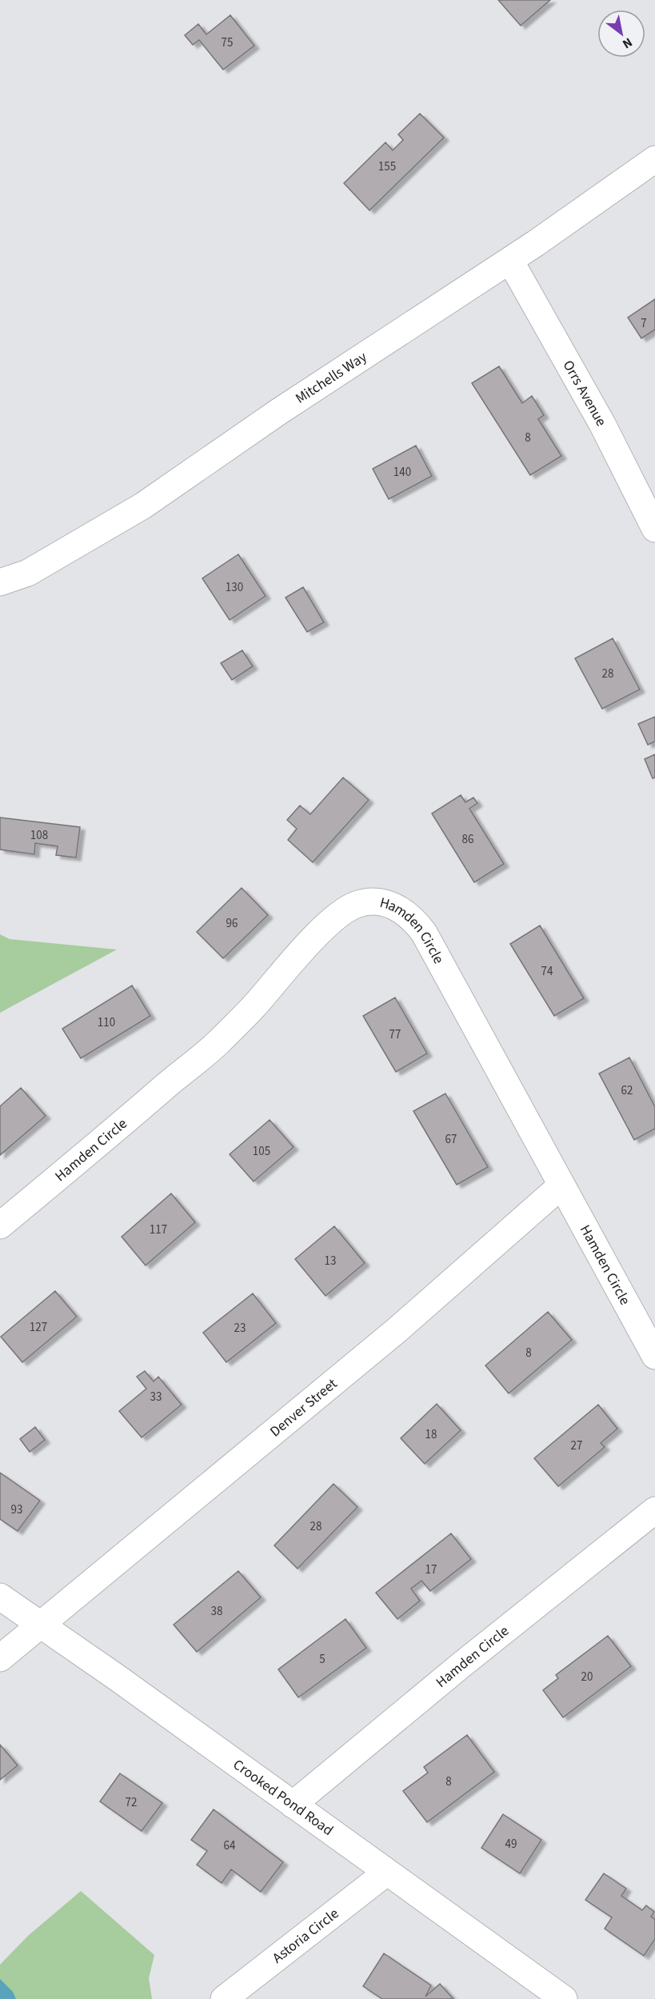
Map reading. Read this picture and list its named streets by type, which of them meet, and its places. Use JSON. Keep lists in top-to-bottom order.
{
  "streets": {
    "street": [
      "Mitchells Way",
      "Orrs Avenue",
      "Hamden Circle",
      "Denver Street",
      "Crooked Pond Road",
      "Astoria Circle"
    ]
  },
  "crossings": [
    ["Mitchells Way", "Orrs Avenue"],
    ["Hamden Circle", "Denver Street"],
    ["Hamden Circle", "Crooked Pond Road"],
    ["Denver Street", "Crooked Pond Road"],
    ["Crooked Pond Road", "Astoria Circle"]
  ],
  "house_numbers": [
    "75",
    "155",
    "7",
    "8",
    "140",
    "130",
    "28",
    "108",
    "86",
    "96",
    "74",
    "110",
    "77",
    "62",
    "67",
    "105",
    "117",
    "13",
    "127",
    "23",
    "8",
    "33",
    "18",
    "27",
    "93",
    "28",
    "17",
    "38",
    "5",
    "20",
    "8",
    "72",
    "49",
    "64"
  ],
  "north": "bottom right"
}
